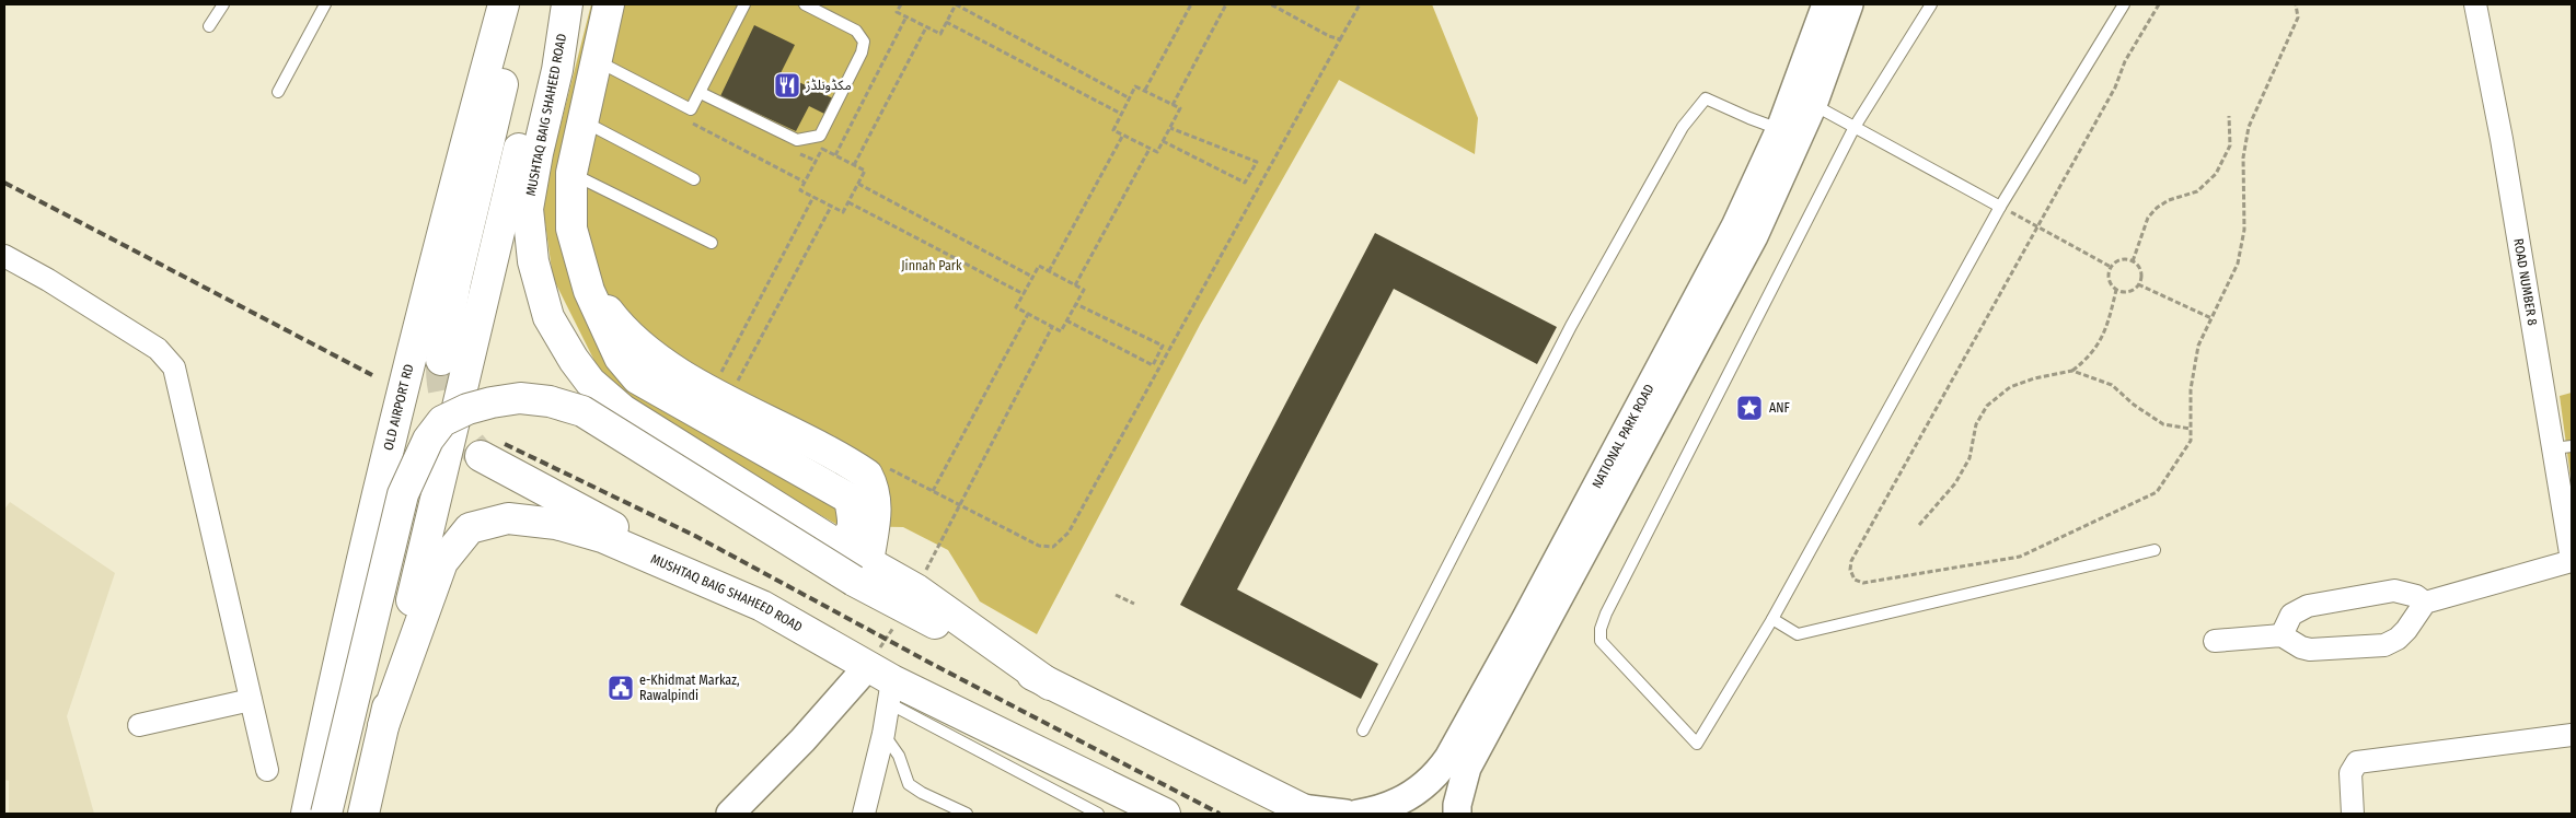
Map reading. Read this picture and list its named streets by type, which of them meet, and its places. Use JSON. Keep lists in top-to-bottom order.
{
  "streets": {
    "main road": ["MUSHTAQ BAIG SHAHEED ROAD", "OLD AIRPORT RD"],
    "street": ["ROAD NUMBER 8", "NATIONAL PARK ROAD"]
  },
  "parks": ["Jinnah Park"],
  "places": {
    "restaurant": ["مکڈونلڈز"],
    "place": ["ANF"],
    "public building": ["e-Khidmat Markaz, Rawalpindi"]
  }
}
